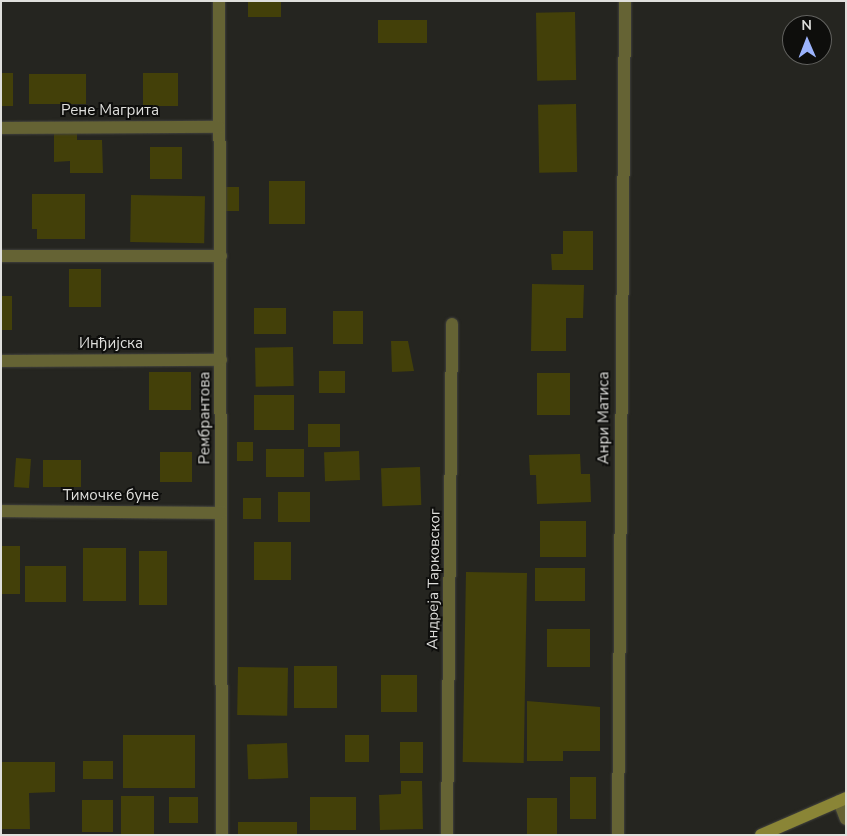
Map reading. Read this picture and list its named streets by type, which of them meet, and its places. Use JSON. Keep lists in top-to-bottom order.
{
  "streets": {
    "street": [
      "Рене Магрита",
      "Инђијска",
      "Рембрантова",
      "Анри Матиса",
      "Тимочке буне",
      "Андреја Тарковског"
    ]
  },
  "crossings": [
    ["Рене Магрита", "Рембрантова"],
    ["Инђијска", "Рембрантова"],
    ["Рембрантова", "Тимочке буне"]
  ],
  "north": "top"
}
